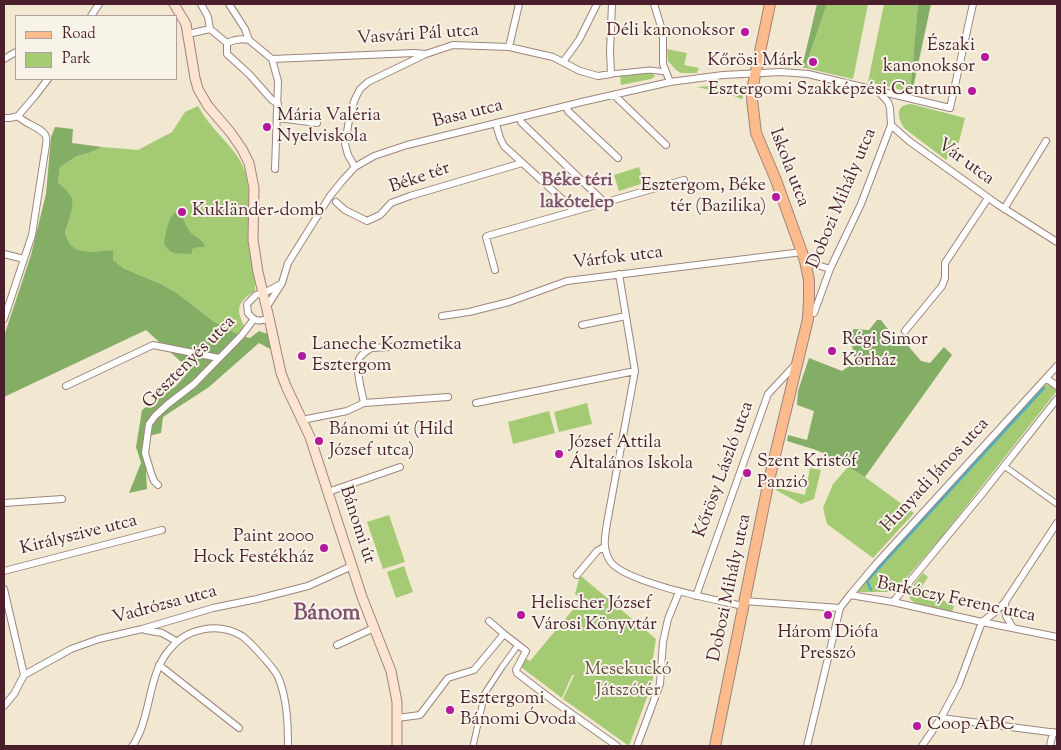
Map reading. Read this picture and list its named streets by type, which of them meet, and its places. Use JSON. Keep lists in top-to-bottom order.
{
  "streets": {
    "main road": ["Iskola utca", "Dobozi Mihály utca", "Bánomi út"],
    "street": [
      "Vasvári Pál utca",
      "Basa utca",
      "Vár utca",
      "Béke tér",
      "Várfok utca",
      "Gesztenyés utca",
      "Kőrösy László utca",
      "Hunyadi János utca",
      "Királyszive utca",
      "Barkóczy Ferenc utca",
      "Vadrózsa utca"
    ]
  },
  "crossings": [
    ["Basa utca", "Iskola utca"],
    ["Basa utca", "Bánomi út"],
    ["Vár utca", "Dobozi Mihály utca"],
    ["Iskola utca", "Dobozi Mihály utca"],
    ["Iskola utca", "Várfok utca"],
    ["Dobozi Mihály utca", "Várfok utca"],
    ["Dobozi Mihály utca", "Kőrösy László utca"],
    ["Hunyadi János utca", "Barkóczy Ferenc utca"],
    ["Bánomi út", "Vadrózsa utca"]
  ],
  "districts": ["Béke téri lakótelep", "Bánom"],
  "parks": ["Mesekuckó Játszótér"],
  "places": [
    "Déli kanonoksor",
    "Északi kanonoksor",
    "Kőrösi Márk",
    "Esztergomi Szakképzési Centrum",
    "Mária Valéria Nyelviskola",
    "Esztergom, Béke tér (Bazilika)",
    "Kukländer-domb",
    "Régi Simor Kórház",
    "Laneche Kozmetika Esztergom",
    "Bánomi út (Hild József utca)",
    "József Attila Általános Iskola",
    "Szent Kristóf Panzió",
    "Paint 2000 Hock Festékház",
    "Helischer József Városi Könyvtár",
    "Három Diófa Presszó",
    "Esztergomi Bánomi Óvoda",
    "Coop ABC"
  ],
  "legend": ["Road", "Park"]
}
